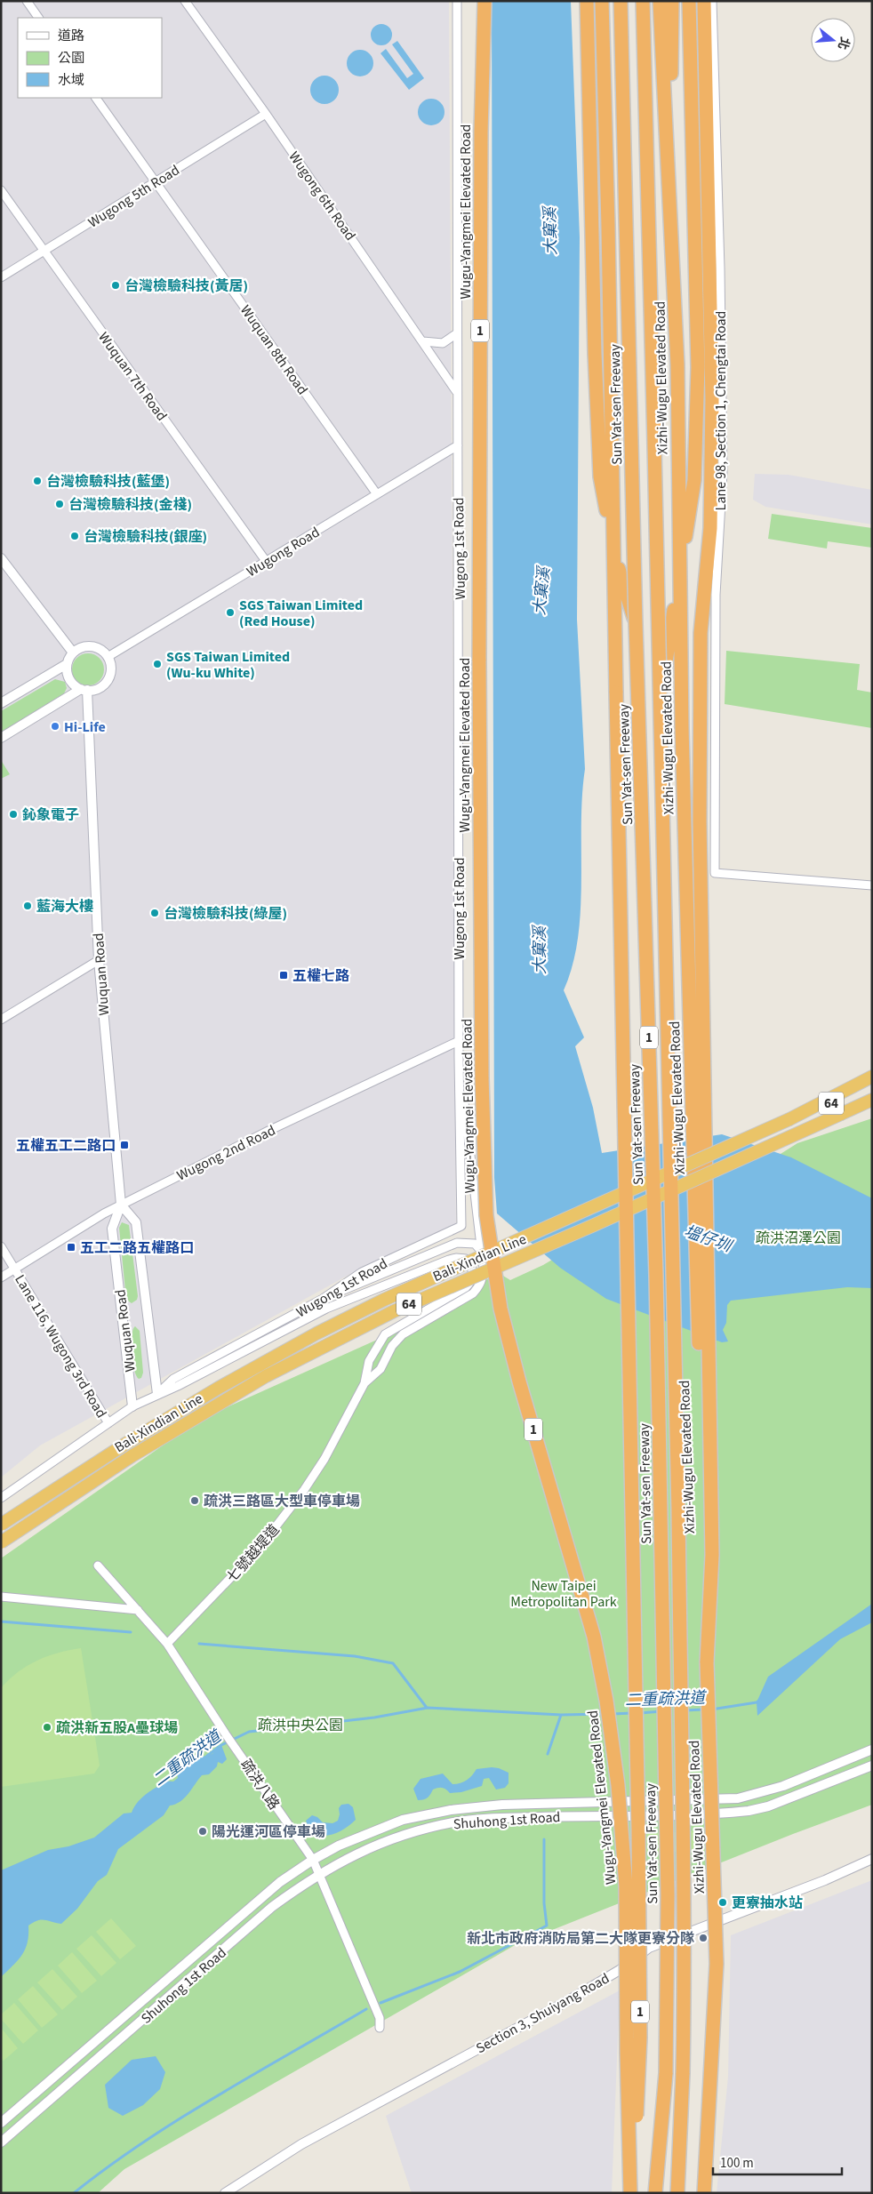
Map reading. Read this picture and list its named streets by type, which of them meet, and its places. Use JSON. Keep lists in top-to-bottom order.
{
  "streets": {
    "highway": [
      "Wugu-Yangmei Elevated Road",
      "1",
      "Xizhi-Wugu Elevated Road",
      "Sun Yat-sen Freeway",
      "64",
      "Bali-Xindian Line"
    ],
    "street": [
      "Wugong 5th Road",
      "Wugong 6th Road",
      "Wuquan 8th Road",
      "Wuquan 7th Road",
      "Lane 98, Section 1, Chengtai Road",
      "Wugong 1st Road",
      "Wugong Road",
      "Wuquan Road",
      "Wugong 2nd Road",
      "Lane 116, Wugong 3rd Road",
      "七號越堤道",
      "疏洪八路",
      "Shuhong 1st Road",
      "Section 3, Shuiyang Road"
    ]
  },
  "crossings": [
    ["Wugong 5th Road", "Wugong 6th Road"],
    ["Wugong 5th Road", "Wuquan 8th Road"],
    ["Wugong 5th Road", "Wuquan 7th Road"],
    ["Wugong 6th Road", "Wugong 1st Road"],
    ["Wugu-Yangmei Elevated Road", "1"],
    ["Wuquan 8th Road", "Wugong Road"],
    ["Wuquan 7th Road", "Wugong Road"],
    ["Wugong 1st Road", "Wugong Road"],
    ["Wugong 1st Road", "Wuquan Road"],
    ["Wugong 1st Road", "Wugong 2nd Road"],
    ["Wugong 1st Road", "Lane 116, Wugong 3rd Road"],
    ["Wugong 1st Road", "七號越堤道"],
    ["Wugong Road", "Wuquan Road"],
    ["Wuquan Road", "Wugong 2nd Road"],
    ["Wugong 2nd Road", "Lane 116, Wugong 3rd Road"],
    ["七號越堤道", "疏洪八路"],
    ["疏洪八路", "Shuhong 1st Road"]
  ],
  "water": ["大窠溪", "塭仔圳", "二重疏洪道"],
  "parks": ["疏洪沼澤公園", "New Taipei Metropolitan Park", "疏洪中央公園"],
  "places": {
    "other": [
      "台灣檢驗科技(黃居)",
      "台灣檢驗科技(藍堡)",
      "台灣檢驗科技(金棧)",
      "台灣檢驗科技(銀座)",
      "SGS Taiwan Limited (Red House)",
      "SGS Taiwan Limited (Wu-ku White)",
      "Hi-Life",
      "鈊象電子",
      "藍海大樓",
      "台灣檢驗科技(綠屋)",
      "疏洪三路區大型車停車場",
      "疏洪新五股A壘球場",
      "陽光運河區停車場",
      "更寮抽水站",
      "新北市政府消防局第二大隊更寮分隊"
    ],
    "transit": ["五權七路", "五權五工二路口", "五工二路五權路口"]
  },
  "legend": ["道路", "公園", "水域"],
  "scale_bar": "100 m",
  "north": "right"
}
